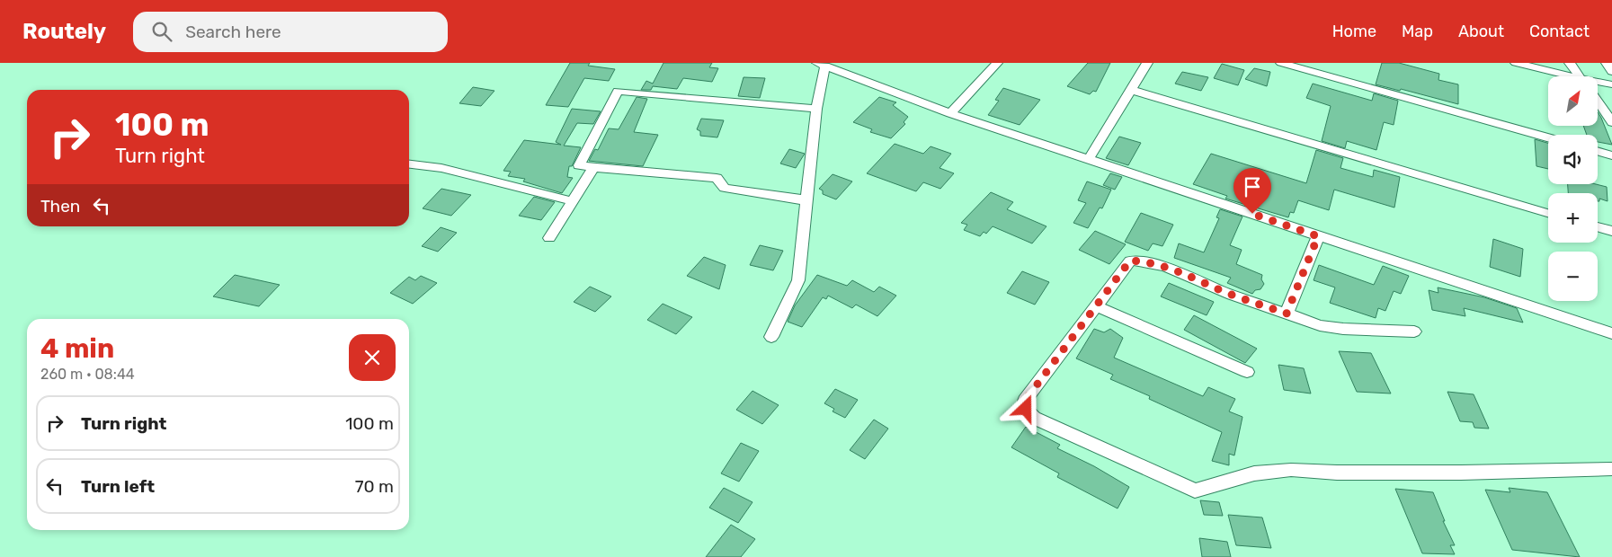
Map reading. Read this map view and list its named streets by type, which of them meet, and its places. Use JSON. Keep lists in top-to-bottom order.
{
  "north": "top right",
  "page": {
    "header": "Routely",
    "search": "Search here",
    "nav": [
      "Home",
      "Map",
      "About",
      "Contact"
    ],
    "map_buttons": ["+", "−"],
    "turn": ["100 m", "Turn right"],
    "then": "Then",
    "heading": ["4 min", "260 m · 08:44"],
    "list": [
      {
        "name": "Turn right",
        "value": "100 m"
      },
      {
        "name": "Turn left",
        "value": "70 m"
      }
    ]
  }
}
